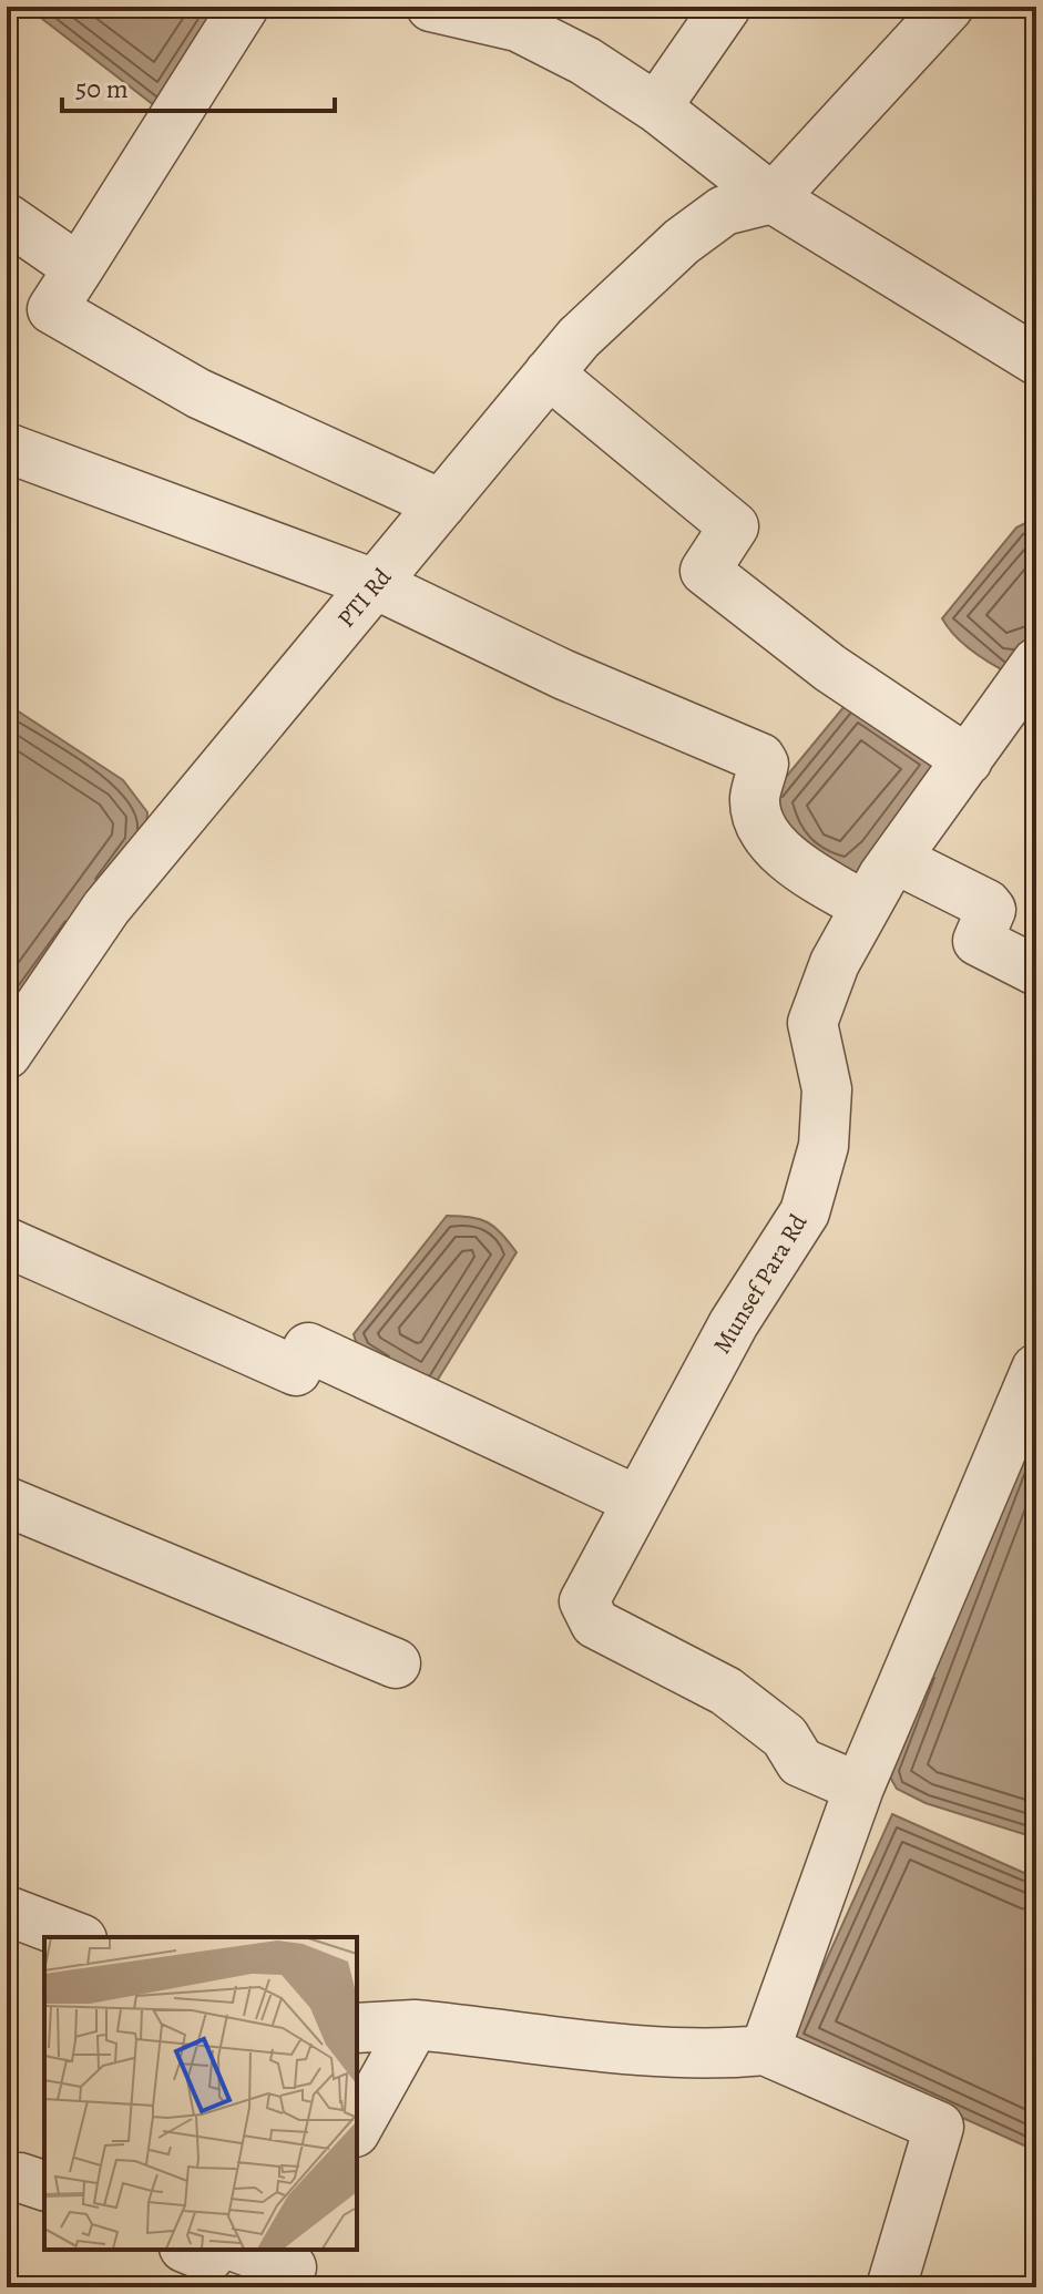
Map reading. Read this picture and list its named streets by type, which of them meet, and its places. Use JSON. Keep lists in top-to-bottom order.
{
  "streets": {
    "street": ["PTI Rd", "Munsef Para Rd"]
  },
  "scale_bar": "50 m"
}
